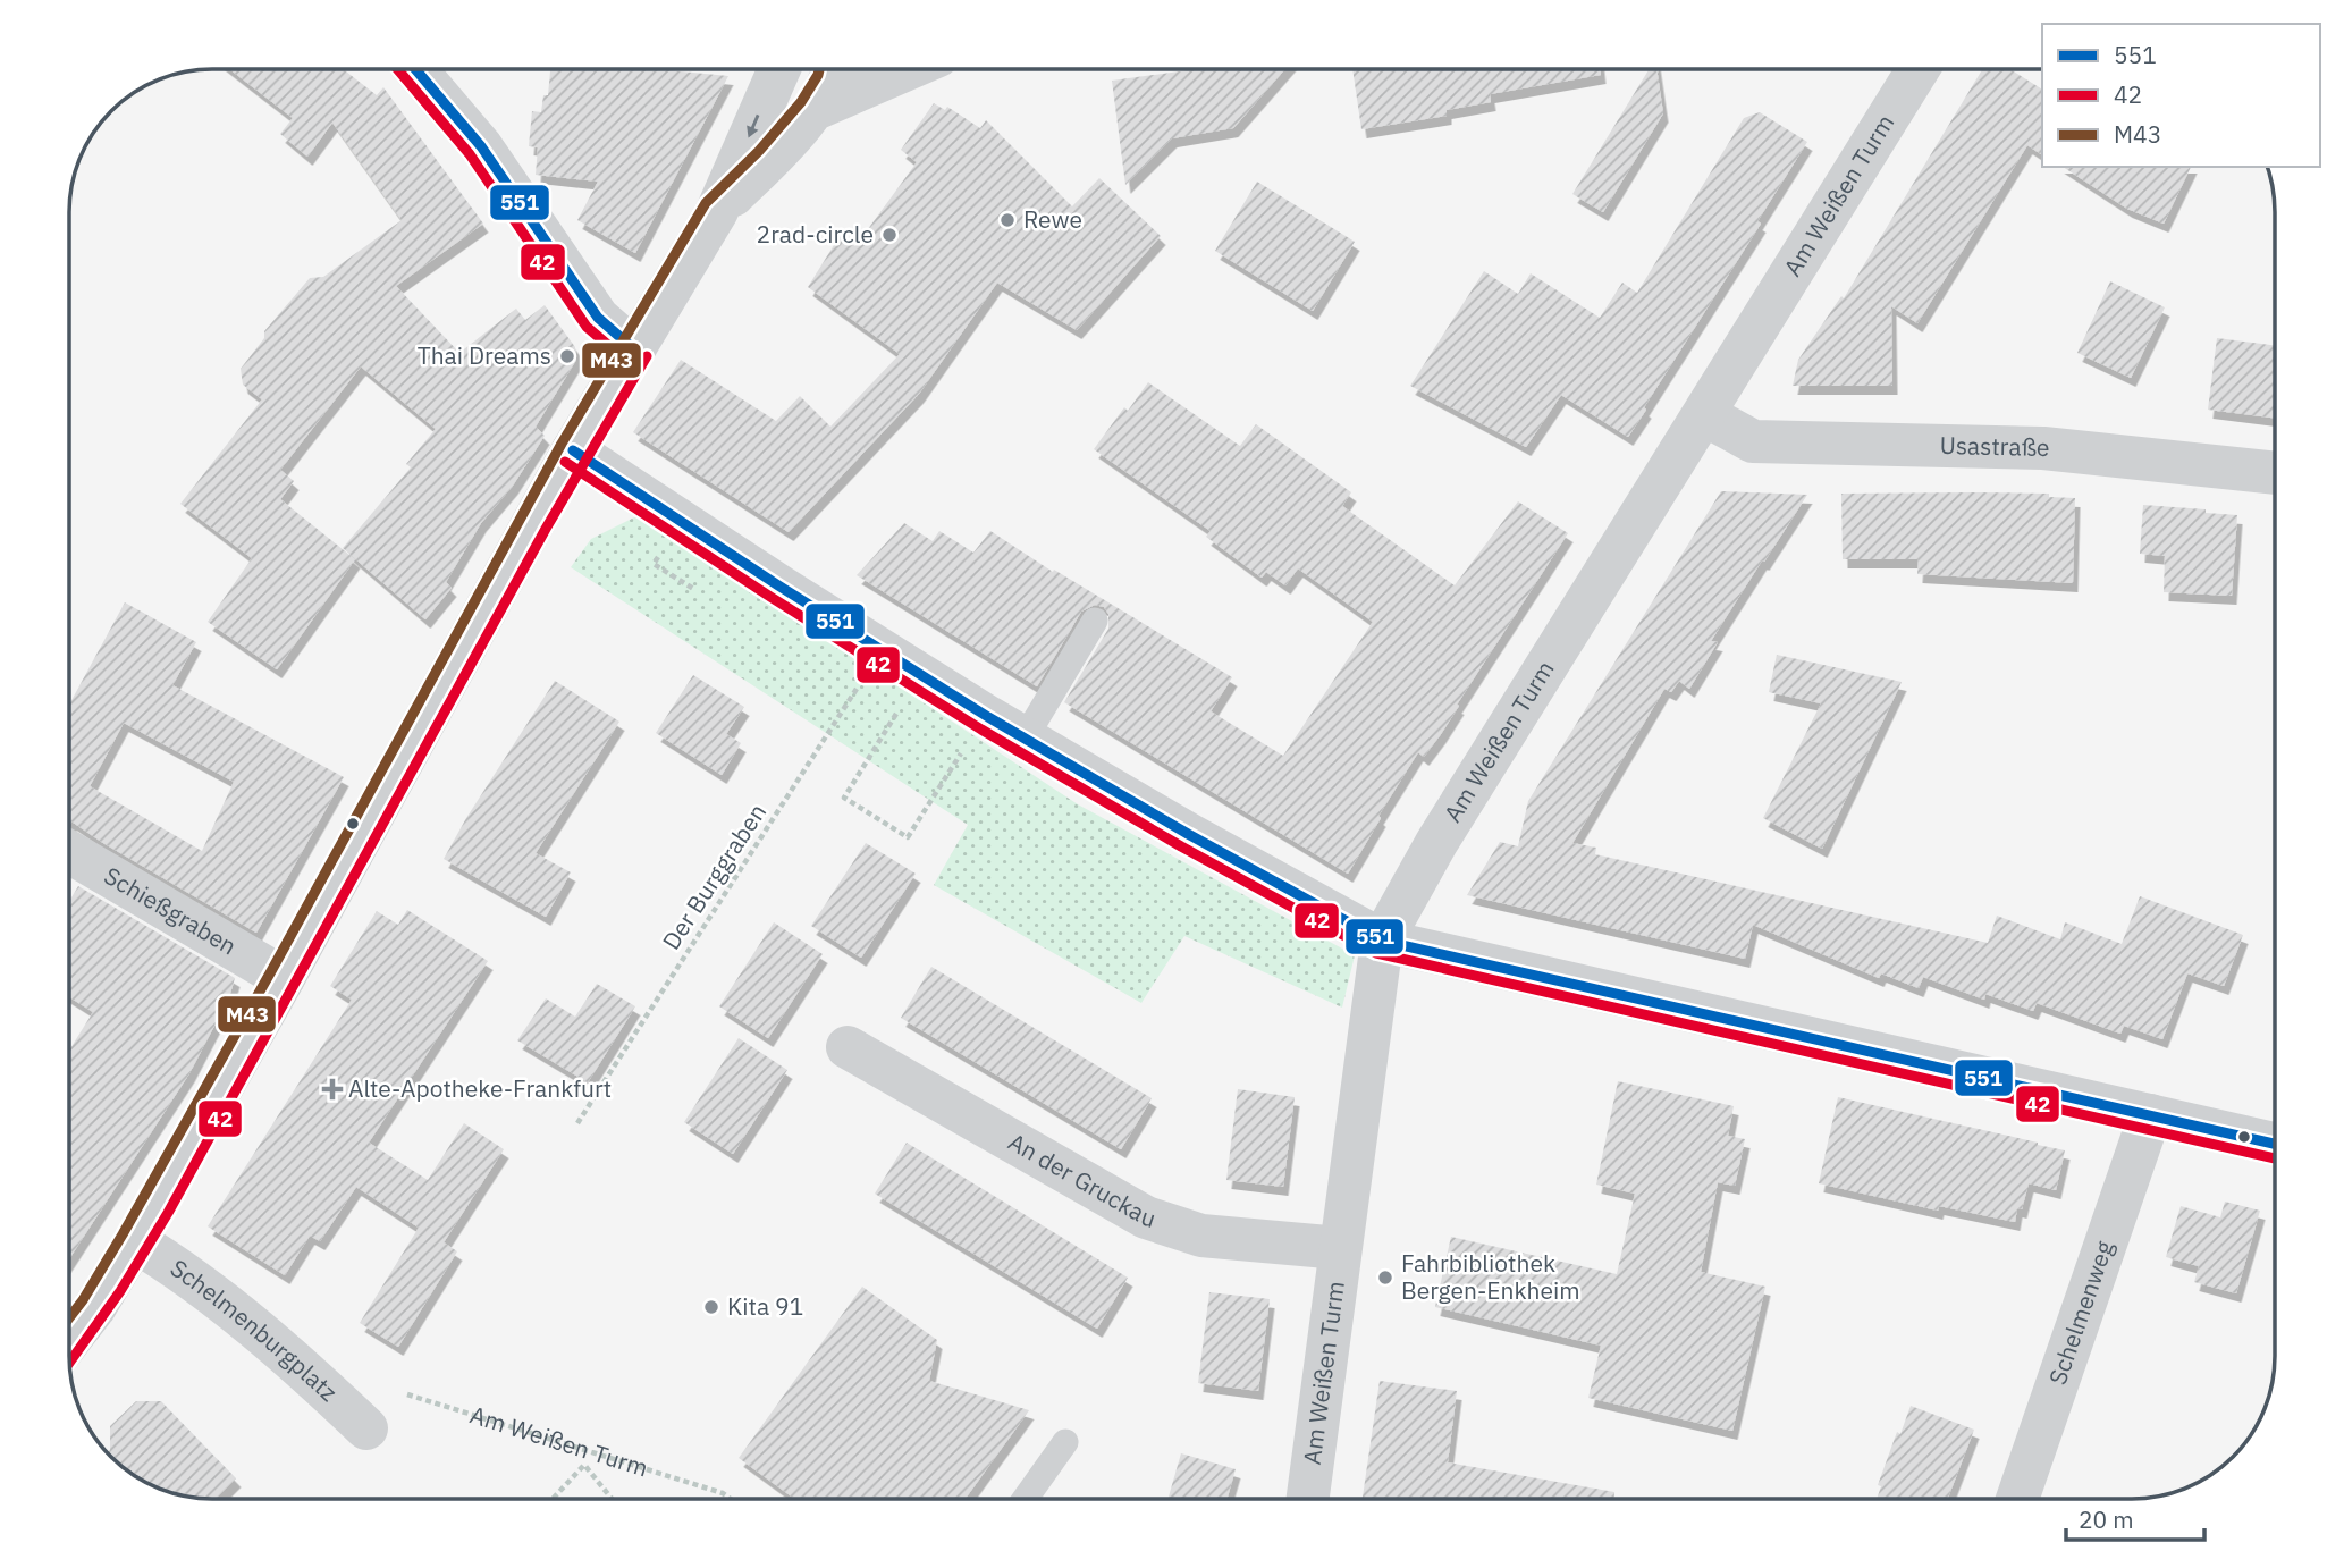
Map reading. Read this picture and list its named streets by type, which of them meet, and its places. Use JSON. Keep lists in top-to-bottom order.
{
  "streets": {
    "street": [
      "Am Weißen Turm",
      "Usastraße",
      "Schießgraben",
      "An der Gruckau",
      "Schelmenweg",
      "Schelmenburgplatz"
    ],
    "path": ["Der Burggraben"]
  },
  "crossings": [
    ["Am Weißen Turm", "Usastraße"],
    ["Am Weißen Turm", "An der Gruckau"]
  ],
  "places": {
    "other": [
      "Rewe",
      "2rad-circle",
      "Thai Dreams",
      "Fahrbibliothek Bergen-Enkheim",
      "Kita 91"
    ],
    "health": ["Alte-Apotheke-Frankfurt"]
  },
  "lines": ["transit line 551", "transit line 42", "transit line M43"],
  "legend": ["551", "42", "M43"],
  "scale_bar": "20 m"
}
